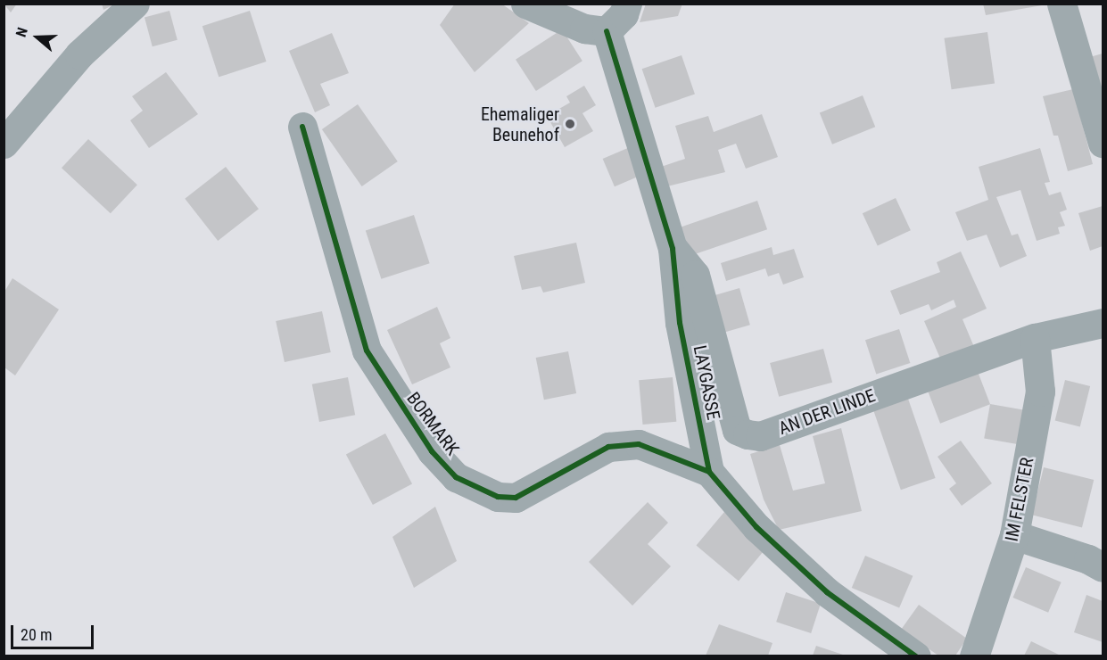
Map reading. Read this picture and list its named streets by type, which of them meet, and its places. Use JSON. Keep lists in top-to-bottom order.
{
  "streets": {
    "street": [
      "LAYGASSE",
      "AN DER LINDE",
      "BORMARK",
      "IM FELSTER"
    ]
  },
  "crossings": [
    ["LAYGASSE", "AN DER LINDE"],
    ["LAYGASSE", "BORMARK"],
    ["AN DER LINDE", "IM FELSTER"]
  ],
  "places": ["Ehemaliger Beunehof"],
  "scale_bar": "20 m",
  "north": "left"
}
